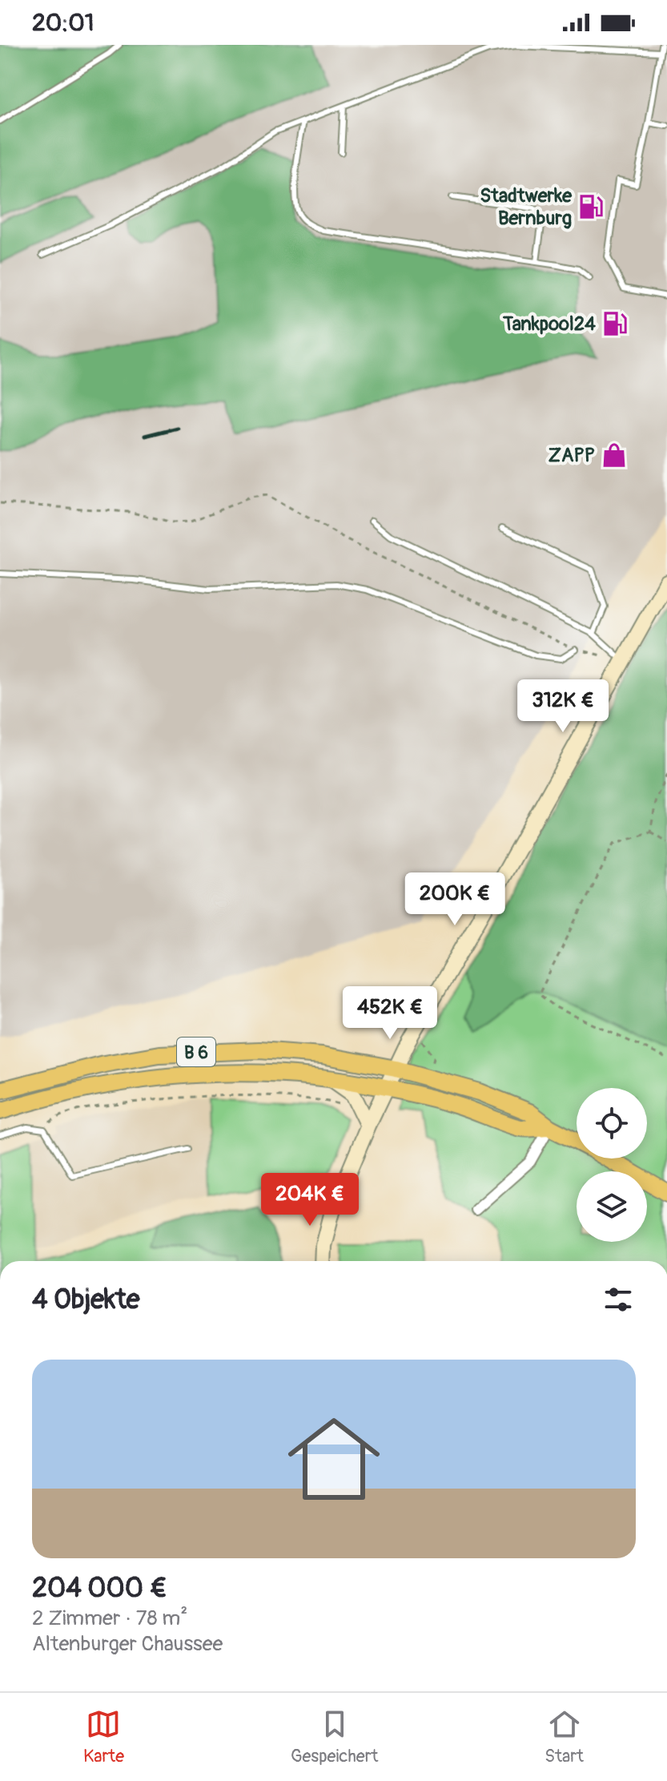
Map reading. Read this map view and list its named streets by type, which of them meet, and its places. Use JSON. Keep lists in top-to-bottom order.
{
  "streets": {
    "main road": ["B 6"]
  },
  "places": {
    "fuel station": ["Stadtwerke Bernburg", "Tankpool24"],
    "shop": ["ZAPP"]
  },
  "page": {
    "status": "20:01",
    "price": [
      "312K €",
      "200K €",
      "452K €",
      "204K €"
    ],
    "heading": "4 Objekte",
    "list": [
      {
        "name": "204 000 €",
        "note": "2 Zimmer · 78 m² · Altenburger Chaussee"
      }
    ],
    "tabs": ["Karte", "Gespeichert", "Start"]
  }
}
